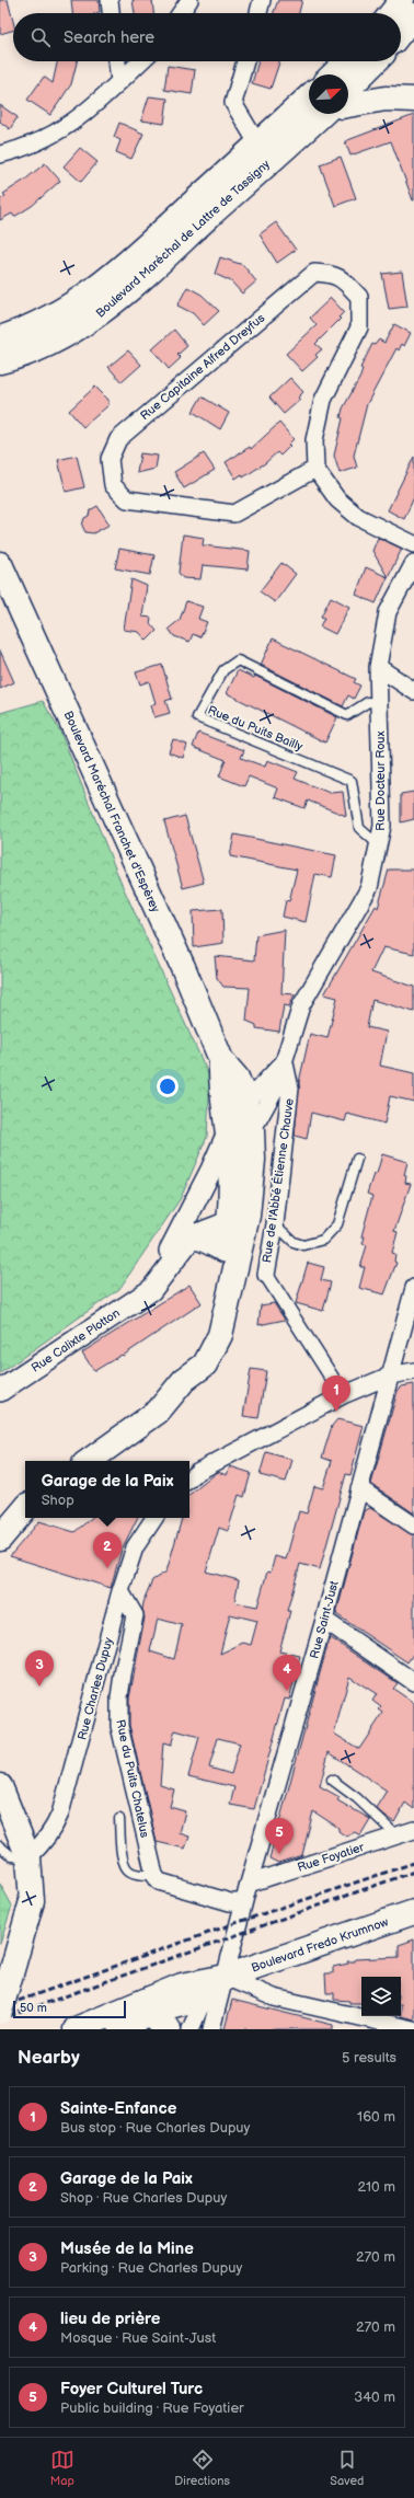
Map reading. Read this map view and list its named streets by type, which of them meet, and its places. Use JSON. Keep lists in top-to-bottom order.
{
  "streets": {
    "main road": ["Boulevard Maréchal de Lattre de Tassigny", "Boulevard Maréchal Franchet d'Espèrey", "Boulevard Fredo Krumnow"],
    "street": [
      "Rue Capitaine Alfred Dreyfus",
      "Rue Docteur Roux",
      "Rue de l'Abbé Étienne Chauve",
      "Rue Calixte Plotton",
      "Rue Saint-Just",
      "Rue Charles Dupuy",
      "Rue du Puits Chatelus",
      "Rue Foyatier"
    ],
    "lane": ["Rue du Puits Bailly"]
  },
  "crossings": [
    ["Rue du Puits Bailly", "Rue Docteur Roux"],
    ["Rue Docteur Roux", "Boulevard Maréchal Franchet d'Espèrey"],
    ["Rue Docteur Roux", "Rue de l'Abbé Étienne Chauve"],
    ["Boulevard Maréchal Franchet d'Espèrey", "Rue Calixte Plotton"],
    ["Rue Saint-Just", "Rue Foyatier"],
    ["Rue Saint-Just", "Boulevard Fredo Krumnow"],
    ["Rue Charles Dupuy", "Rue du Puits Chatelus"]
  ],
  "scale_bar": "50 m",
  "north": "top right",
  "page": {
    "search": "Search here",
    "pins": [
      "1",
      "2",
      "3",
      "4",
      "5"
    ],
    "popup": ["Garage de la Paix", "Shop"],
    "scale": "50 m",
    "heading": ["Nearby", "5 results"],
    "list": [
      {
        "mark": "1",
        "name": "Sainte-Enfance",
        "note": "Bus stop · Rue Charles Dupuy",
        "value": "160 m"
      },
      {
        "mark": "2",
        "name": "Garage de la Paix",
        "note": "Shop · Rue Charles Dupuy",
        "value": "210 m"
      },
      {
        "mark": "3",
        "name": "Musée de la Mine",
        "note": "Parking · Rue Charles Dupuy",
        "value": "270 m"
      },
      {
        "mark": "4",
        "name": "lieu de prière",
        "note": "Mosque · Rue Saint-Just",
        "value": "270 m"
      },
      {
        "mark": "5",
        "name": "Foyer Culturel Turc",
        "note": "Public building · Rue Foyatier",
        "value": "340 m"
      }
    ],
    "nav": ["Map", "Directions", "Saved"]
  }
}
